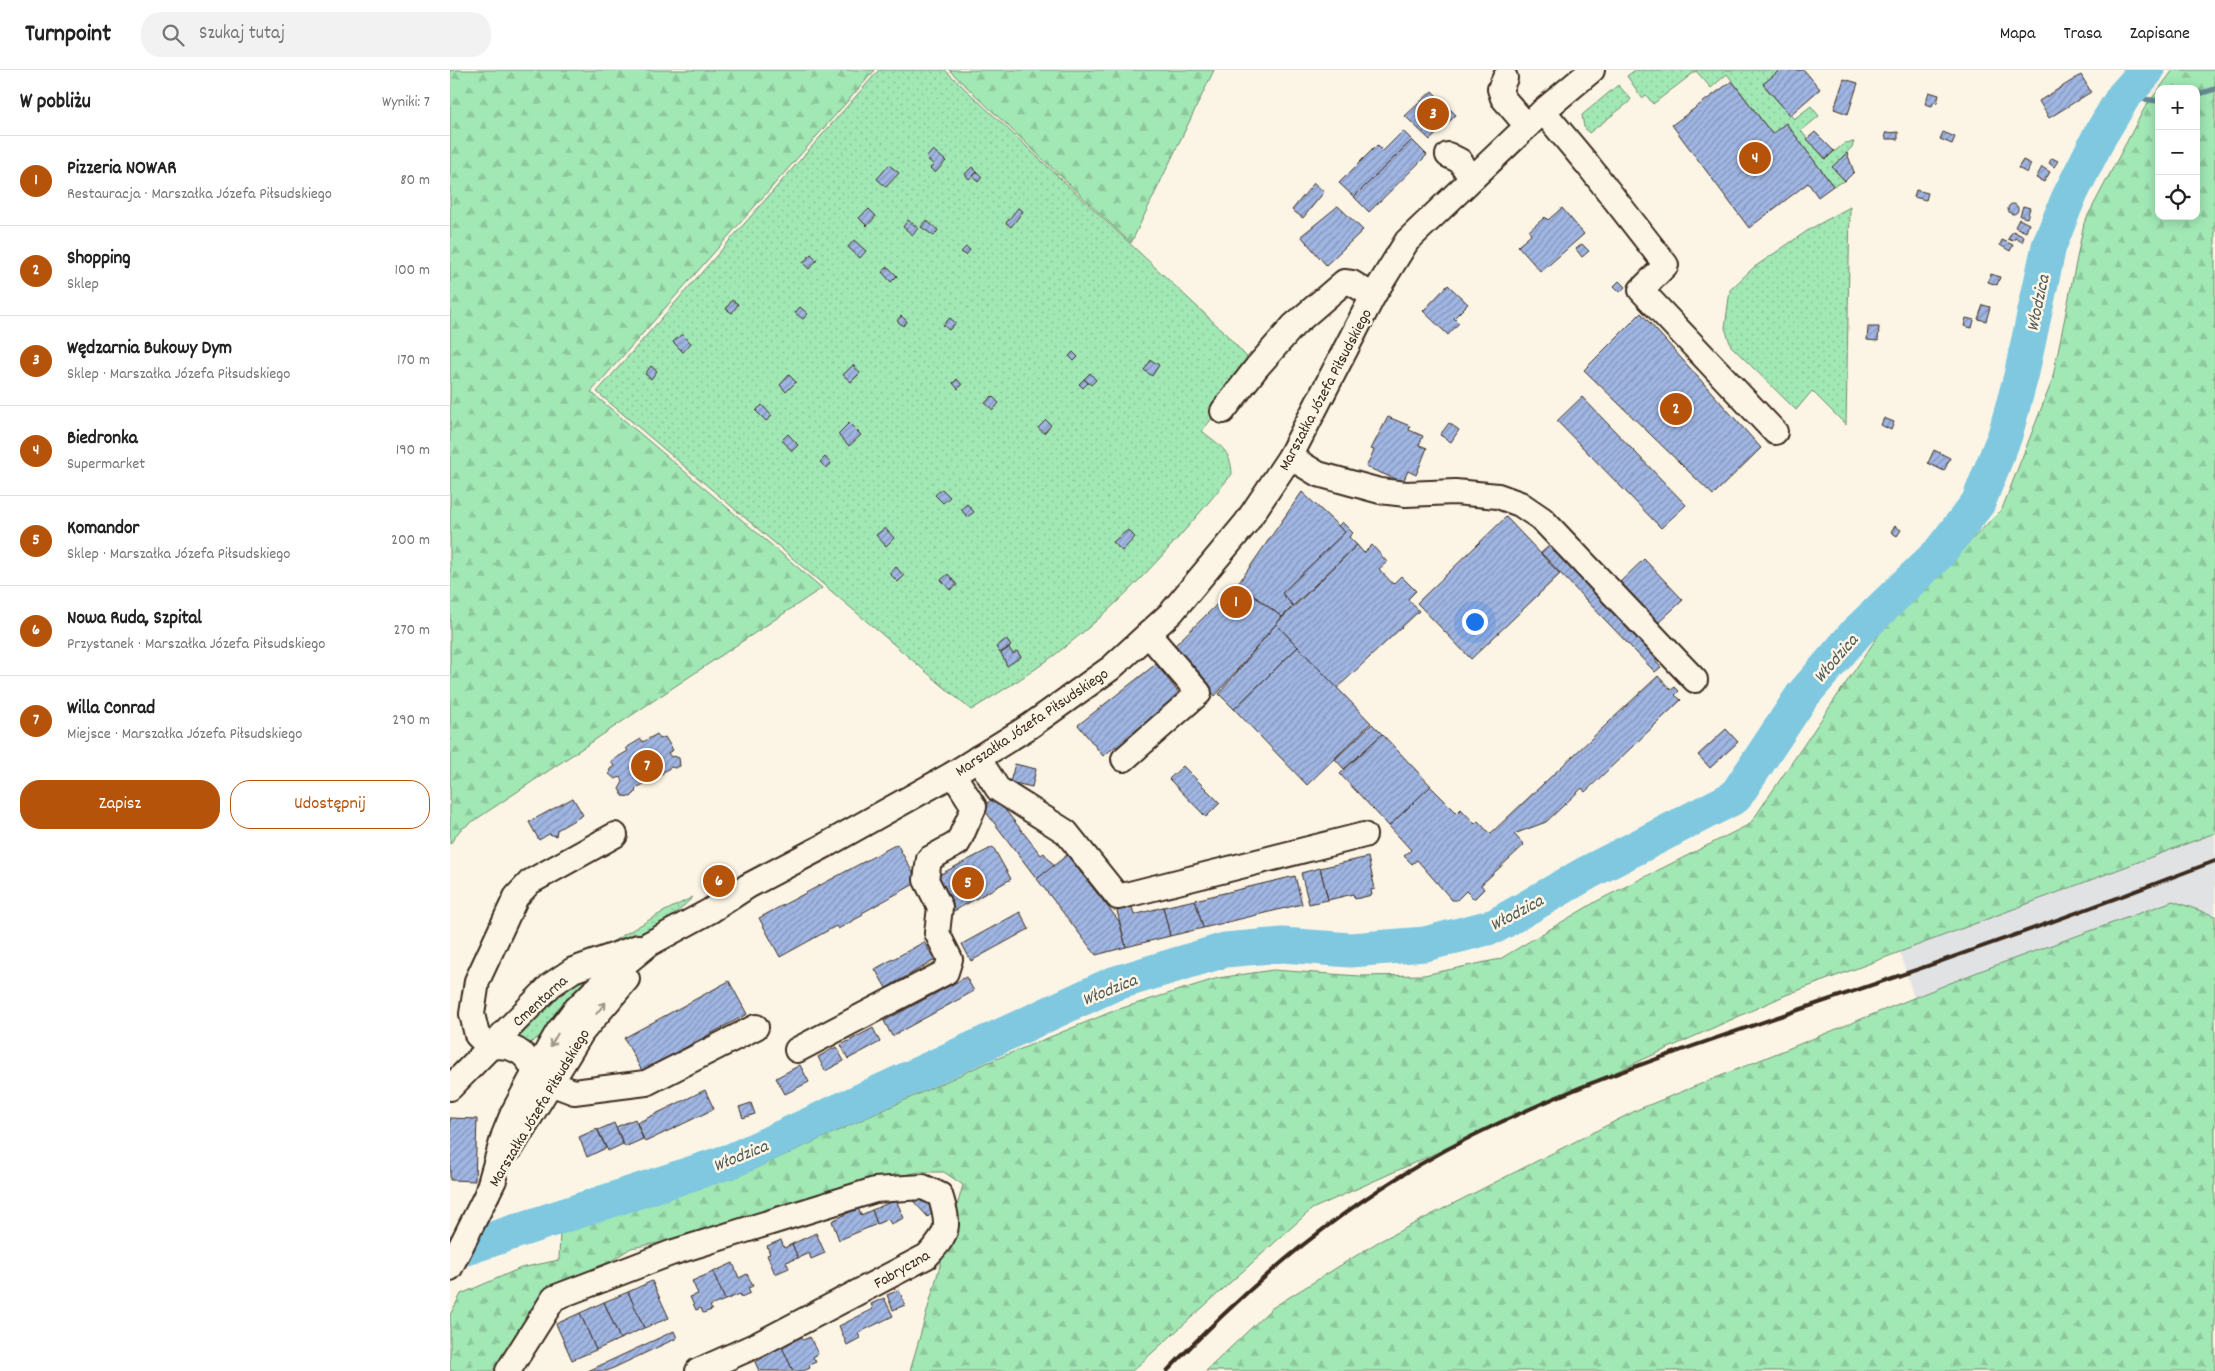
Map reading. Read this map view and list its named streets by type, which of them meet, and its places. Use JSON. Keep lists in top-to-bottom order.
{
  "streets": {
    "street": ["Marszałka Józefa Piłsudskiego", "Cmentarna", "Fabryczna"]
  },
  "crossings": [
    ["Marszałka Józefa Piłsudskiego", "Cmentarna"]
  ],
  "water": ["Włodzica"],
  "page": {
    "header": "Turnpoint",
    "search": "Szukaj tutaj",
    "nav": ["Mapa", "Trasa", "Zapisane"],
    "heading": ["W pobliżu", "Wyniki: 7"],
    "map_buttons": ["+", "−"],
    "pins": [
      "3",
      "4",
      "2",
      "1",
      "7",
      "6",
      "5"
    ],
    "list": [
      {
        "mark": "1",
        "name": "Pizzeria NOWAR",
        "note": "Restauracja · Marszałka Józefa Piłsudskiego",
        "value": "80 m"
      },
      {
        "mark": "2",
        "name": "Shopping",
        "note": "Sklep",
        "value": "100 m"
      },
      {
        "mark": "3",
        "name": "Wędzarnia Bukowy Dym",
        "note": "Sklep · Marszałka Józefa Piłsudskiego",
        "value": "170 m"
      },
      {
        "mark": "4",
        "name": "Biedronka",
        "note": "Supermarket",
        "value": "190 m"
      },
      {
        "mark": "5",
        "name": "Komandor",
        "note": "Sklep · Marszałka Józefa Piłsudskiego",
        "value": "200 m"
      },
      {
        "mark": "6",
        "name": "Nowa Ruda, Szpital",
        "note": "Przystanek · Marszałka Józefa Piłsudskiego",
        "value": "270 m"
      },
      {
        "mark": "7",
        "name": "Willa Conrad",
        "note": "Miejsce · Marszałka Józefa Piłsudskiego",
        "value": "290 m"
      }
    ],
    "buttons": ["Zapisz", "Udostępnij"]
  }
}
